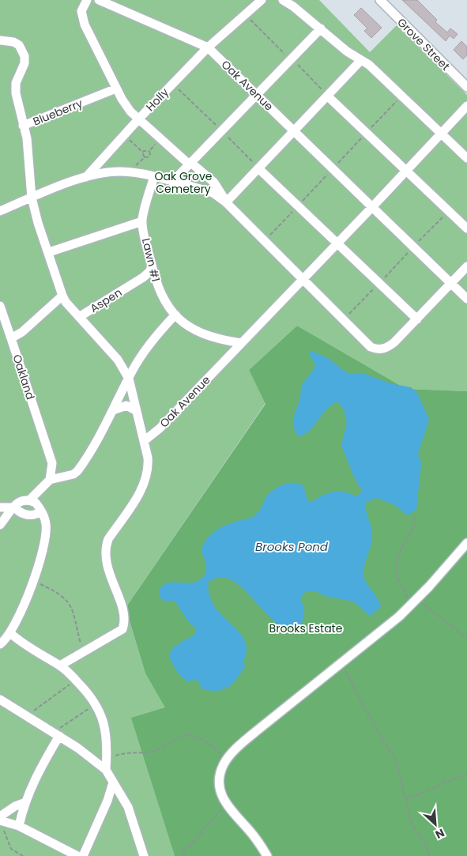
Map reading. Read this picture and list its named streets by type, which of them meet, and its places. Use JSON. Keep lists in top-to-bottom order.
{
  "streets": {
    "street": [
      "Grove Street",
      "Oak Avenue",
      "Holly",
      "Blueberry",
      "Lawn #1",
      "Aspen",
      "Oakland"
    ]
  },
  "crossings": [
    ["Oak Avenue", "Holly"],
    ["Oak Avenue", "Lawn #1"],
    ["Blueberry", "Aspen"],
    ["Lawn #1", "Aspen"]
  ],
  "water": ["Brooks Pond"],
  "parks": ["Oak Grove Cemetery", "Brooks Estate"],
  "north": "bottom right"
}
